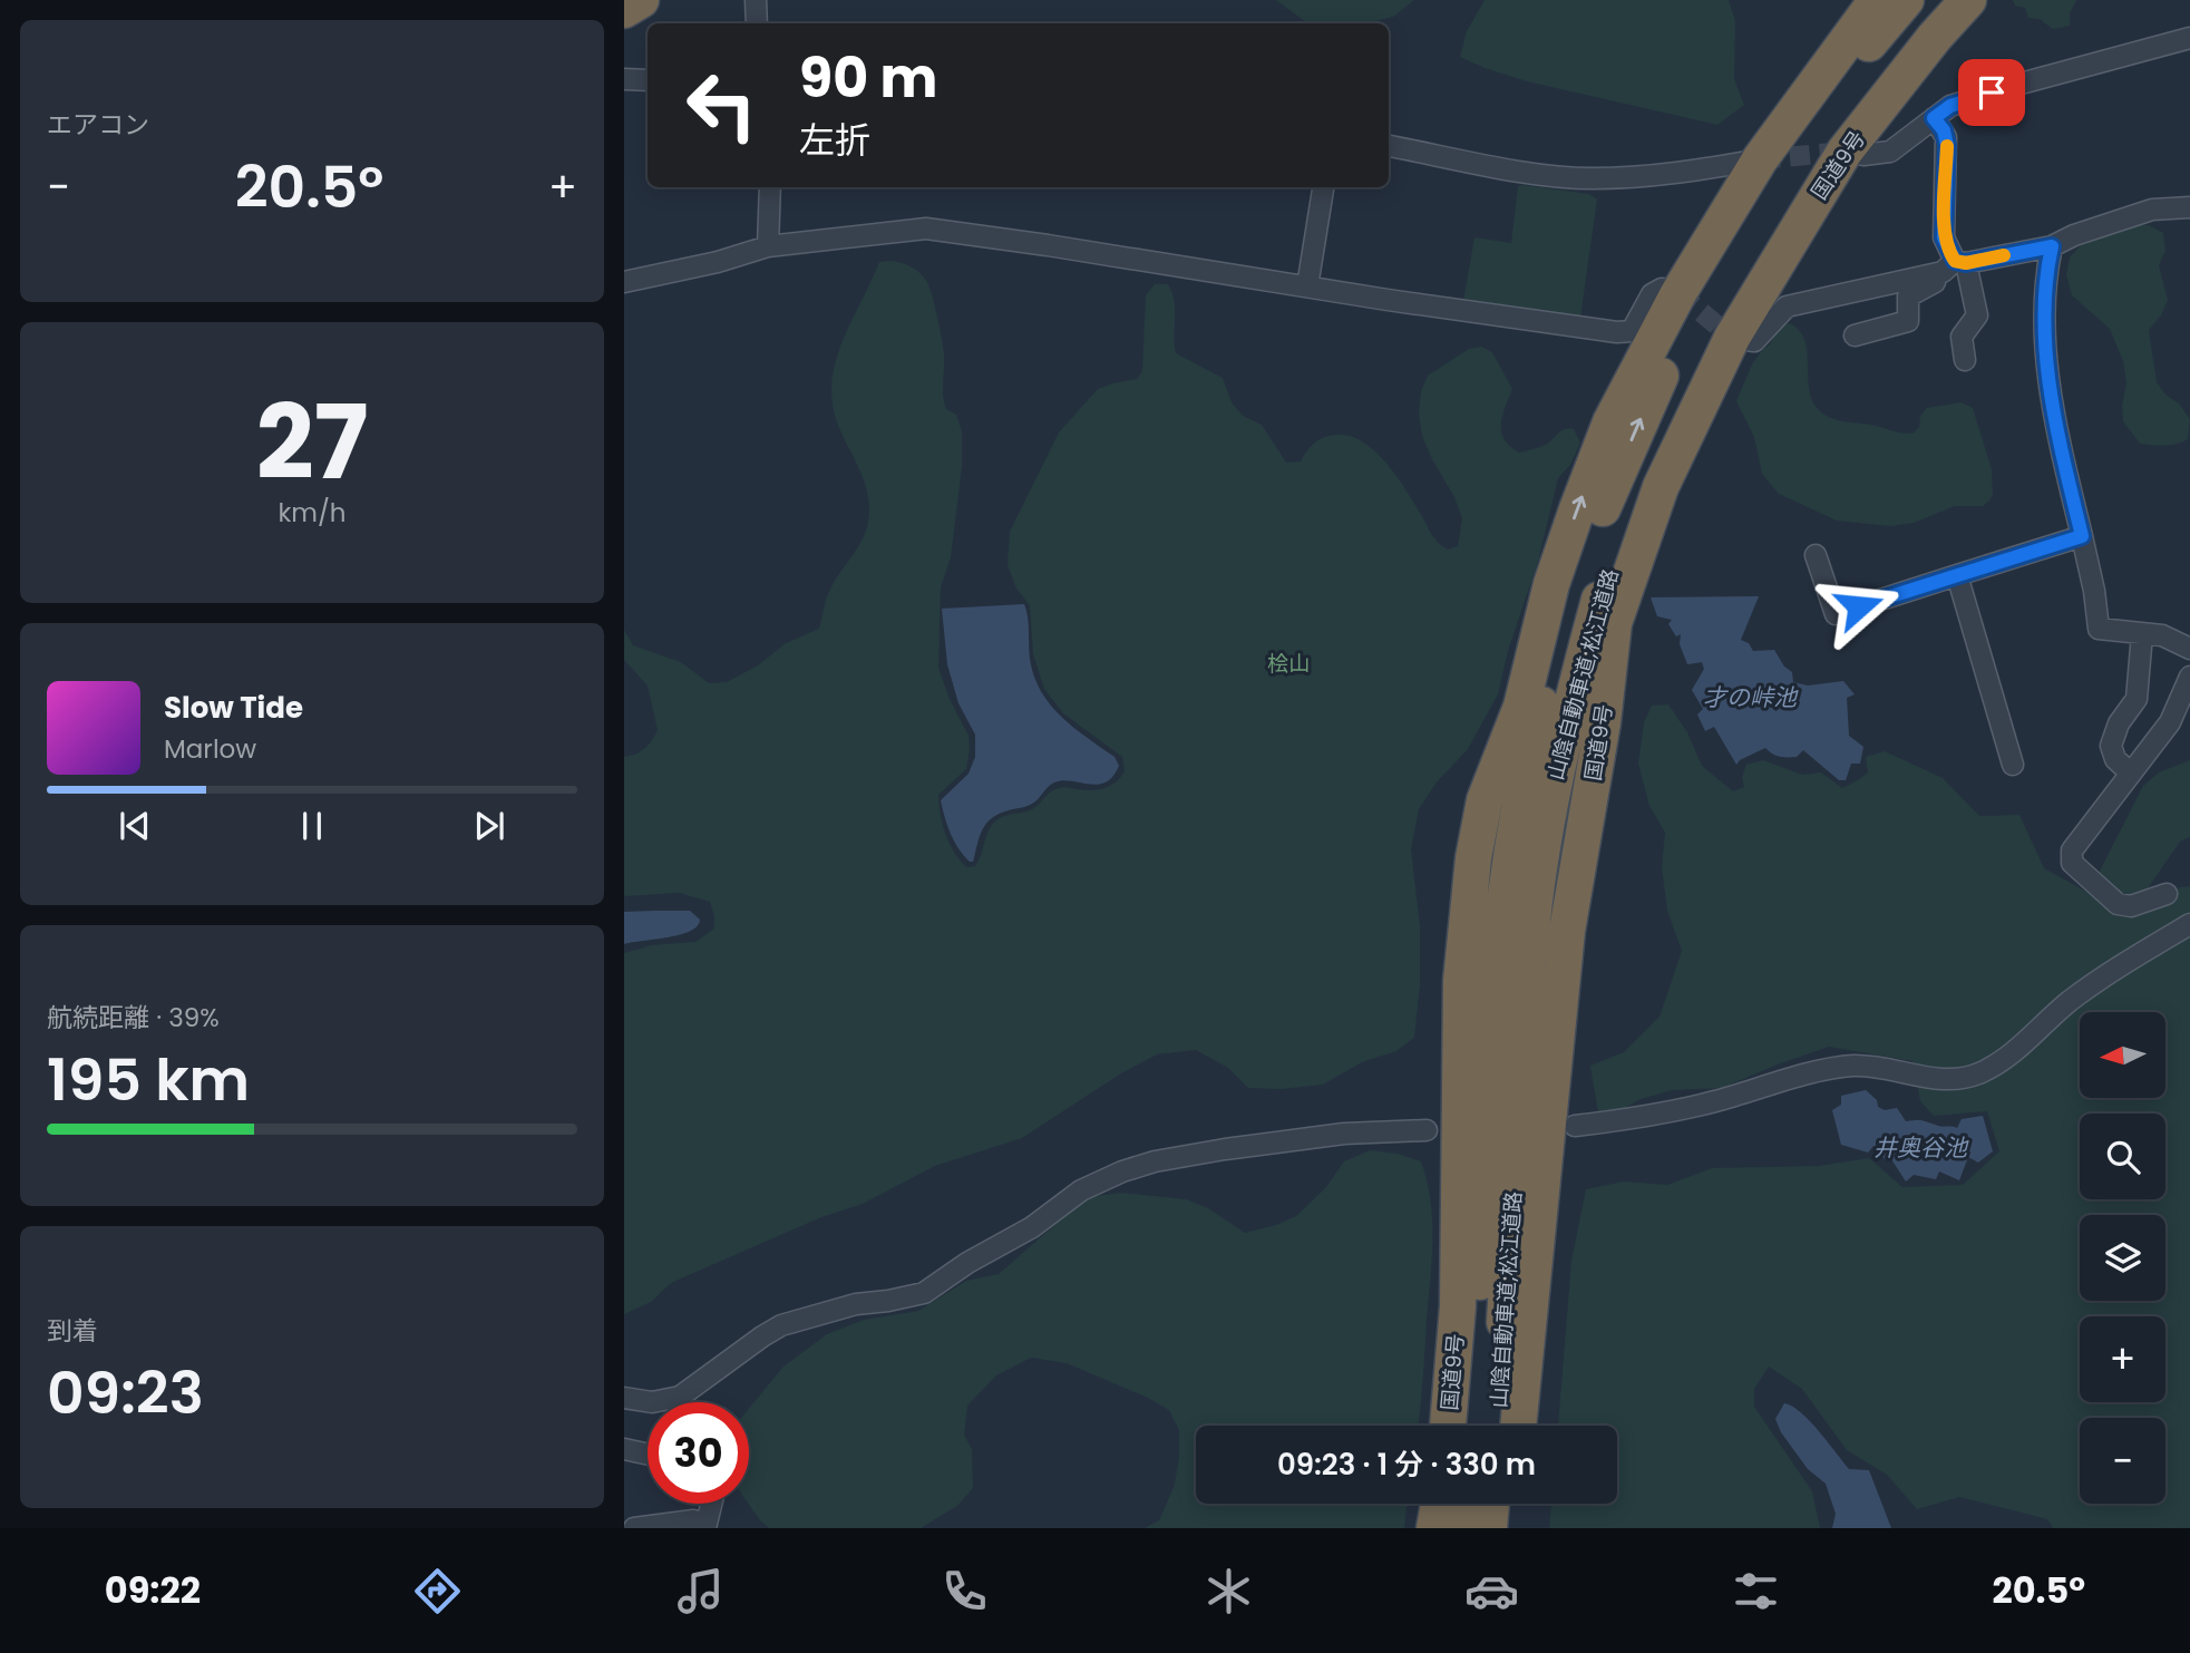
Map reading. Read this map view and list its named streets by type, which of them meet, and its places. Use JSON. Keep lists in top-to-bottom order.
{
  "streets": {
    "highway": ["国道9号", "山陰自動車道;松江道路"]
  },
  "water": ["才の峠池", "井奥谷池"],
  "parks": ["桧山"],
  "north": "left",
  "page": {
    "tile": [
      "エアコン",
      ["27", "km/h"],
      ["航続距離 · 39%", "195 km"],
      ["到着", "09:23"]
    ],
    "turn": ["90 m", "左折"],
    "heat": ["−", "20.5°", "+"],
    "song": ["Slow Tide", "Marlow"],
    "map_buttons": ["+", "−"],
    "limit": "30",
    "trip": "09:23 · 1 分 · 330 m",
    "tabs": ["09:22", "20.5°"]
  }
}
